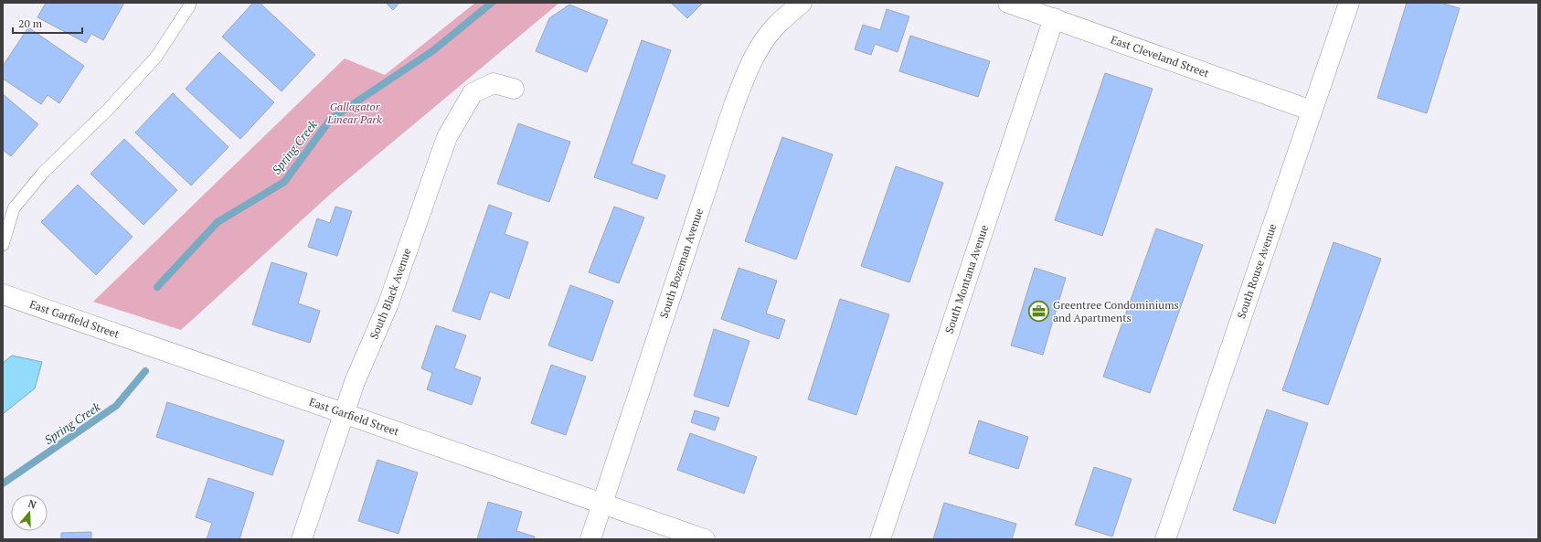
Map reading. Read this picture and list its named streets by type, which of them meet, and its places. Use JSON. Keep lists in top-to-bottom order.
{
  "streets": {
    "street": [
      "East Cleveland Street",
      "South Bozeman Avenue",
      "South Rouse Avenue",
      "South Montana Avenue",
      "South Black Avenue",
      "East Garfield Street"
    ]
  },
  "crossings": [
    ["East Cleveland Street", "South Rouse Avenue"],
    ["East Cleveland Street", "South Montana Avenue"],
    ["South Bozeman Avenue", "East Garfield Street"],
    ["South Black Avenue", "East Garfield Street"]
  ],
  "water": ["Spring Creek"],
  "parks": ["Gallagator Linear Park"],
  "places": {
    "office": ["Greentree Condominiums and Apartments"]
  },
  "scale_bar": "20 m",
  "north": "top"
}
